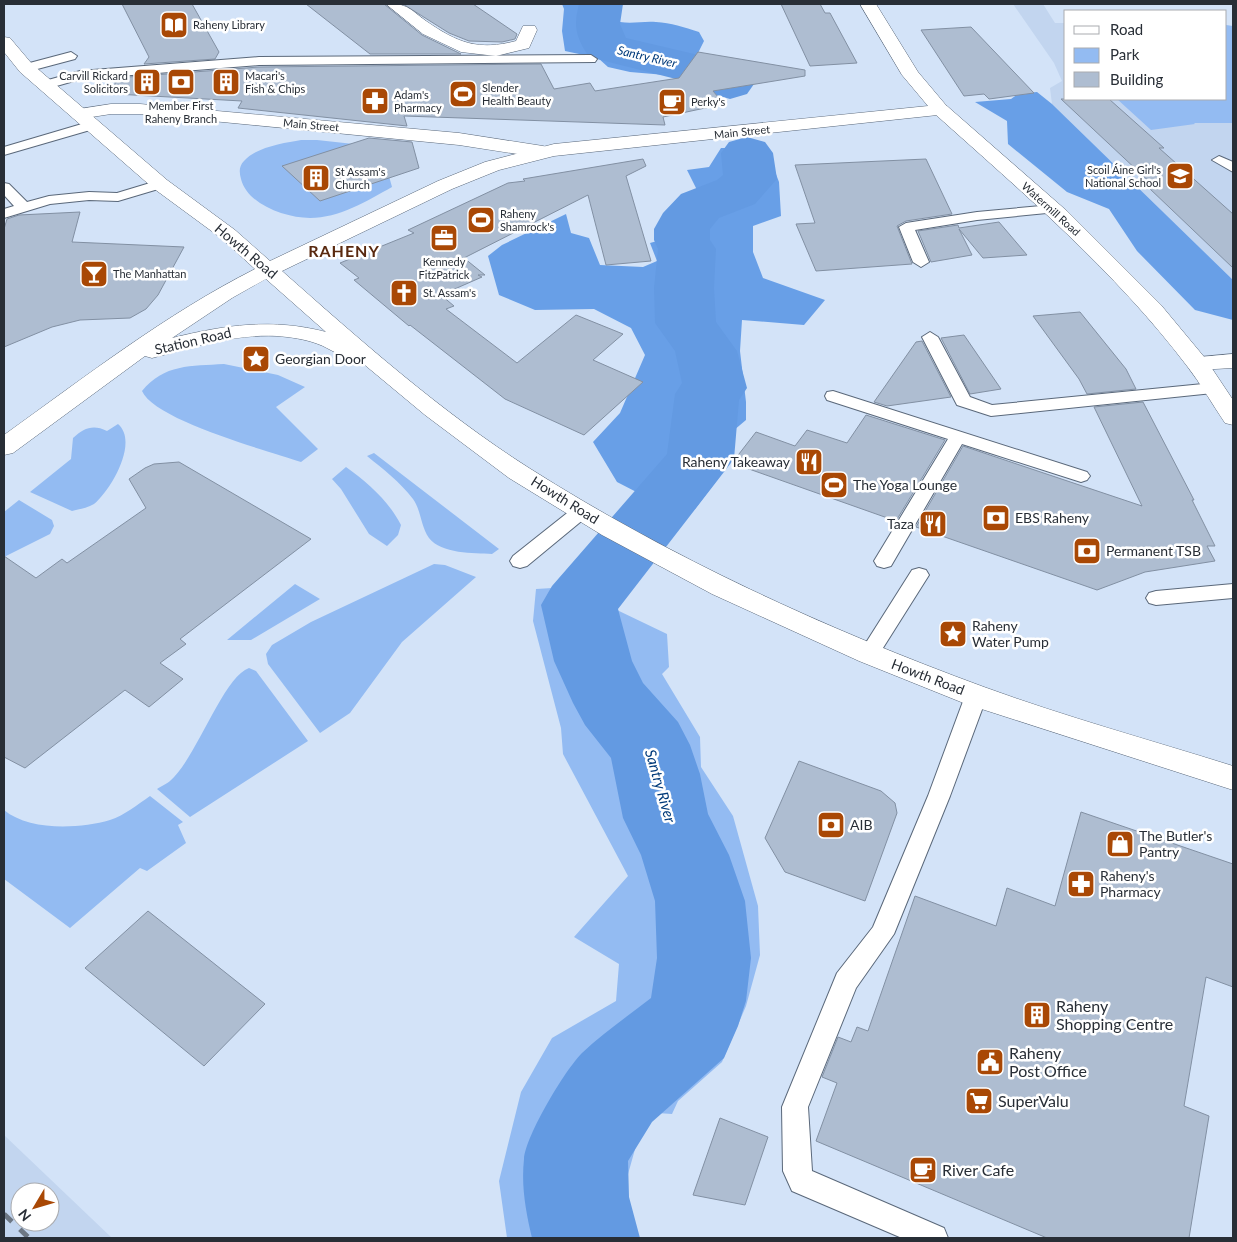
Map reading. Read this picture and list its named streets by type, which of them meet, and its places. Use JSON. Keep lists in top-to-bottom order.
{
  "streets": {
    "main road": [
      "Main Street",
      "Watermill Road",
      "Howth Road",
      "Station Road"
    ]
  },
  "crossings": [
    ["Main Street", "Watermill Road"],
    ["Main Street", "Howth Road"],
    ["Main Street", "Station Road"],
    ["Howth Road", "Station Road"]
  ],
  "districts": ["RAHENY"],
  "water": ["Santry River"],
  "places": {
    "library": ["Raheny Library"],
    "building": [
      "Carvill Rickard Solicitors",
      "Macari's Fish & Chips",
      "St Assam's Church",
      "Raheny Shopping Centre"
    ],
    "bank": [
      "Member First Raheny Branch",
      "EBS Raheny",
      "Permanent TSB",
      "AIB"
    ],
    "sports": ["Slender Health Beauty", "Raheny Shamrock's", "The Yoga Lounge"],
    "pharmacy": ["Adam's Pharmacy", "Raheny's Pharmacy"],
    "cafe": ["Perky's", "River Cafe"],
    "school or university": ["Scoil Áine Girl's National School"],
    "office": ["Kennedy FitzPatrick"],
    "bar": ["The Manhattan"],
    "church": ["St. Assam's"],
    "place": ["Georgian Door", "Raheny Water Pump"],
    "restaurant": ["Raheny Takeaway", "Taza"],
    "shop": ["The Butler's Pantry"],
    "public building": ["Raheny Post Office"],
    "supermarket": ["SuperValu"]
  },
  "legend": ["Road", "Park", "Building"],
  "north": "bottom left"
}
